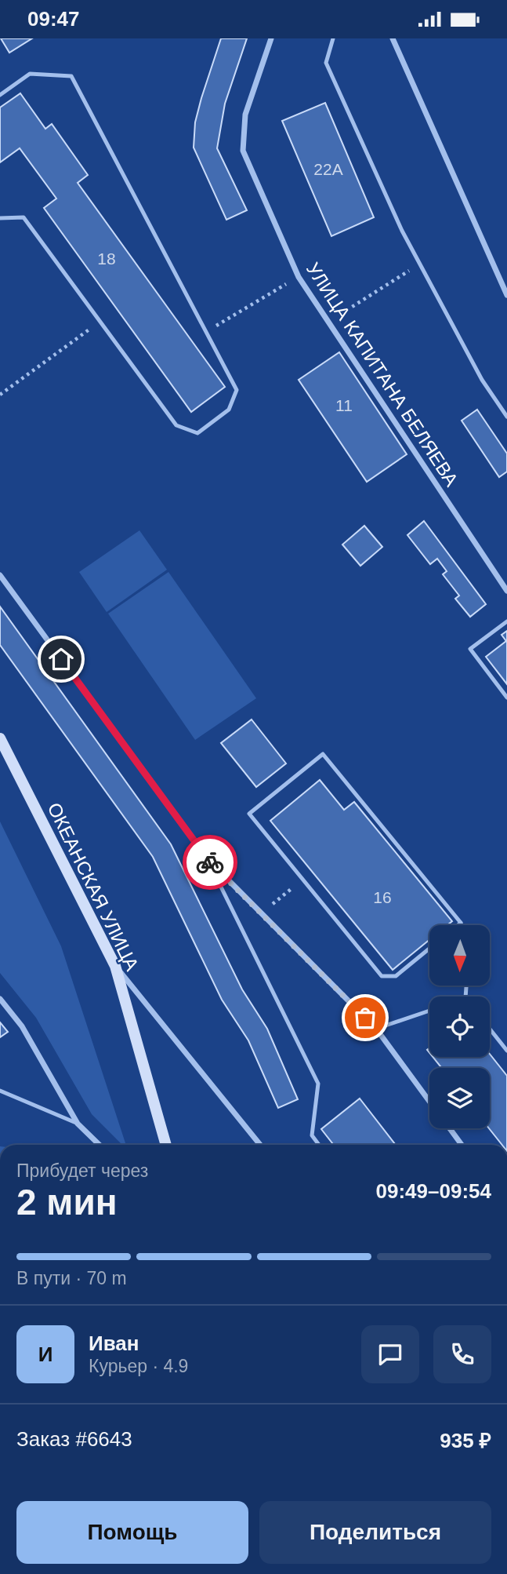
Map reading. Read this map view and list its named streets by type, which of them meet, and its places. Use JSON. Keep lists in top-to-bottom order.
{
  "streets": {
    "main road": ["ОКЕАНСКАЯ УЛИЦА"],
    "street": ["УЛИЦА КАПИТАНА БЕЛЯЕВА"]
  },
  "house_numbers": [
    "22А",
    "18",
    "11",
    "16"
  ],
  "north": "bottom",
  "page": {
    "status": "09:47",
    "heading": ["2 мин", "Прибудет через", "09:49–09:54"],
    "panel": [
      "Иван",
      "Курьер · 4.9",
      "Заказ #6643",
      "935 ₽"
    ],
    "bar": "В пути · 70 m",
    "round": "И",
    "buttons": ["Помощь", "Поделиться"]
  }
}
